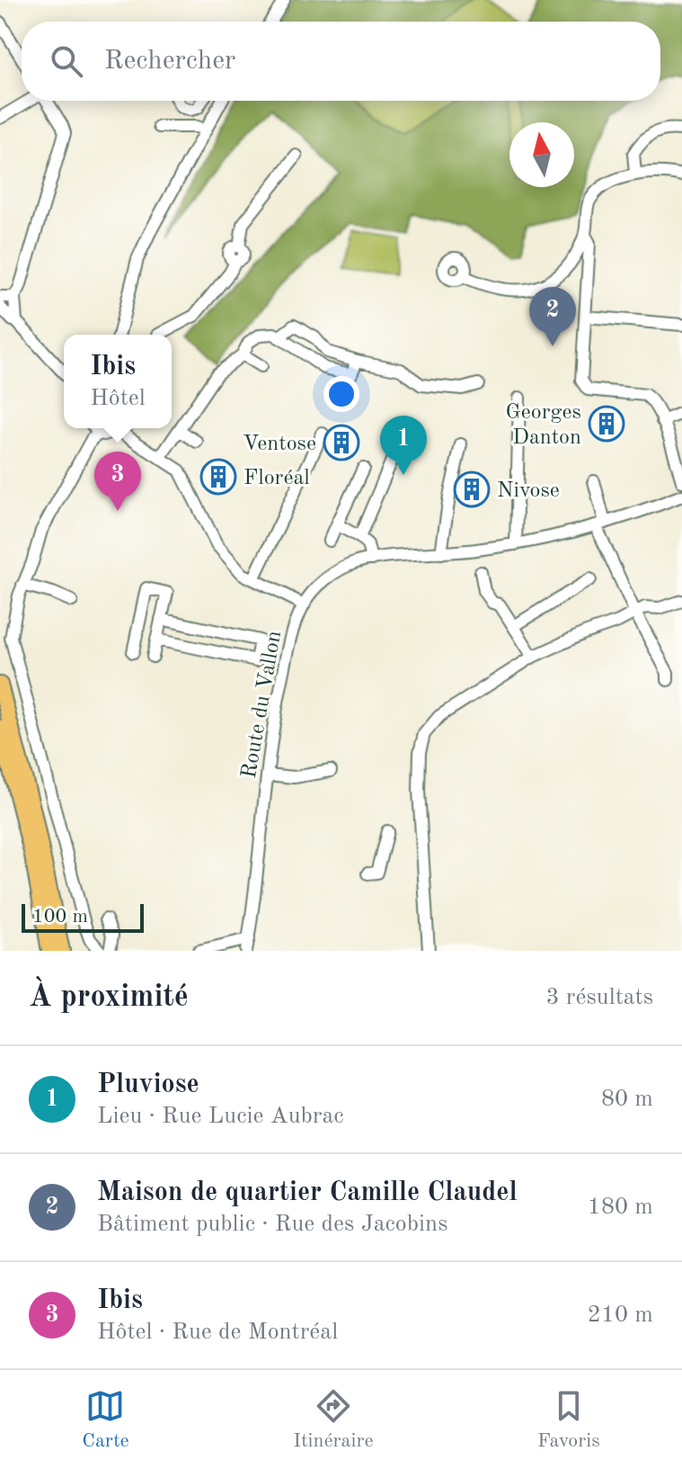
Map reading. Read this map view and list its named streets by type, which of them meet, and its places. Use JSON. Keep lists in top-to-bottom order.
{
  "streets": {
    "street": ["Route du Vallon"]
  },
  "places": {
    "building": [
      "Georges Danton",
      "Ventose",
      "Floréal",
      "Nivose"
    ]
  },
  "scale_bar": "100 m",
  "north": "top",
  "page": {
    "search": "Rechercher",
    "pins": ["2", "1", "3"],
    "popup": ["Ibis", "Hôtel"],
    "scale": "100 m",
    "heading": ["À proximité", "3 résultats"],
    "list": [
      {
        "mark": "1",
        "name": "Pluviose",
        "note": "Lieu · Rue Lucie Aubrac",
        "value": "80 m"
      },
      {
        "mark": "2",
        "name": "Maison de quartier Camille Claudel",
        "note": "Bâtiment public · Rue des Jacobins",
        "value": "180 m"
      },
      {
        "mark": "3",
        "name": "Ibis",
        "note": "Hôtel · Rue de Montréal",
        "value": "210 m"
      }
    ],
    "nav": ["Carte", "Itinéraire", "Favoris"]
  }
}
